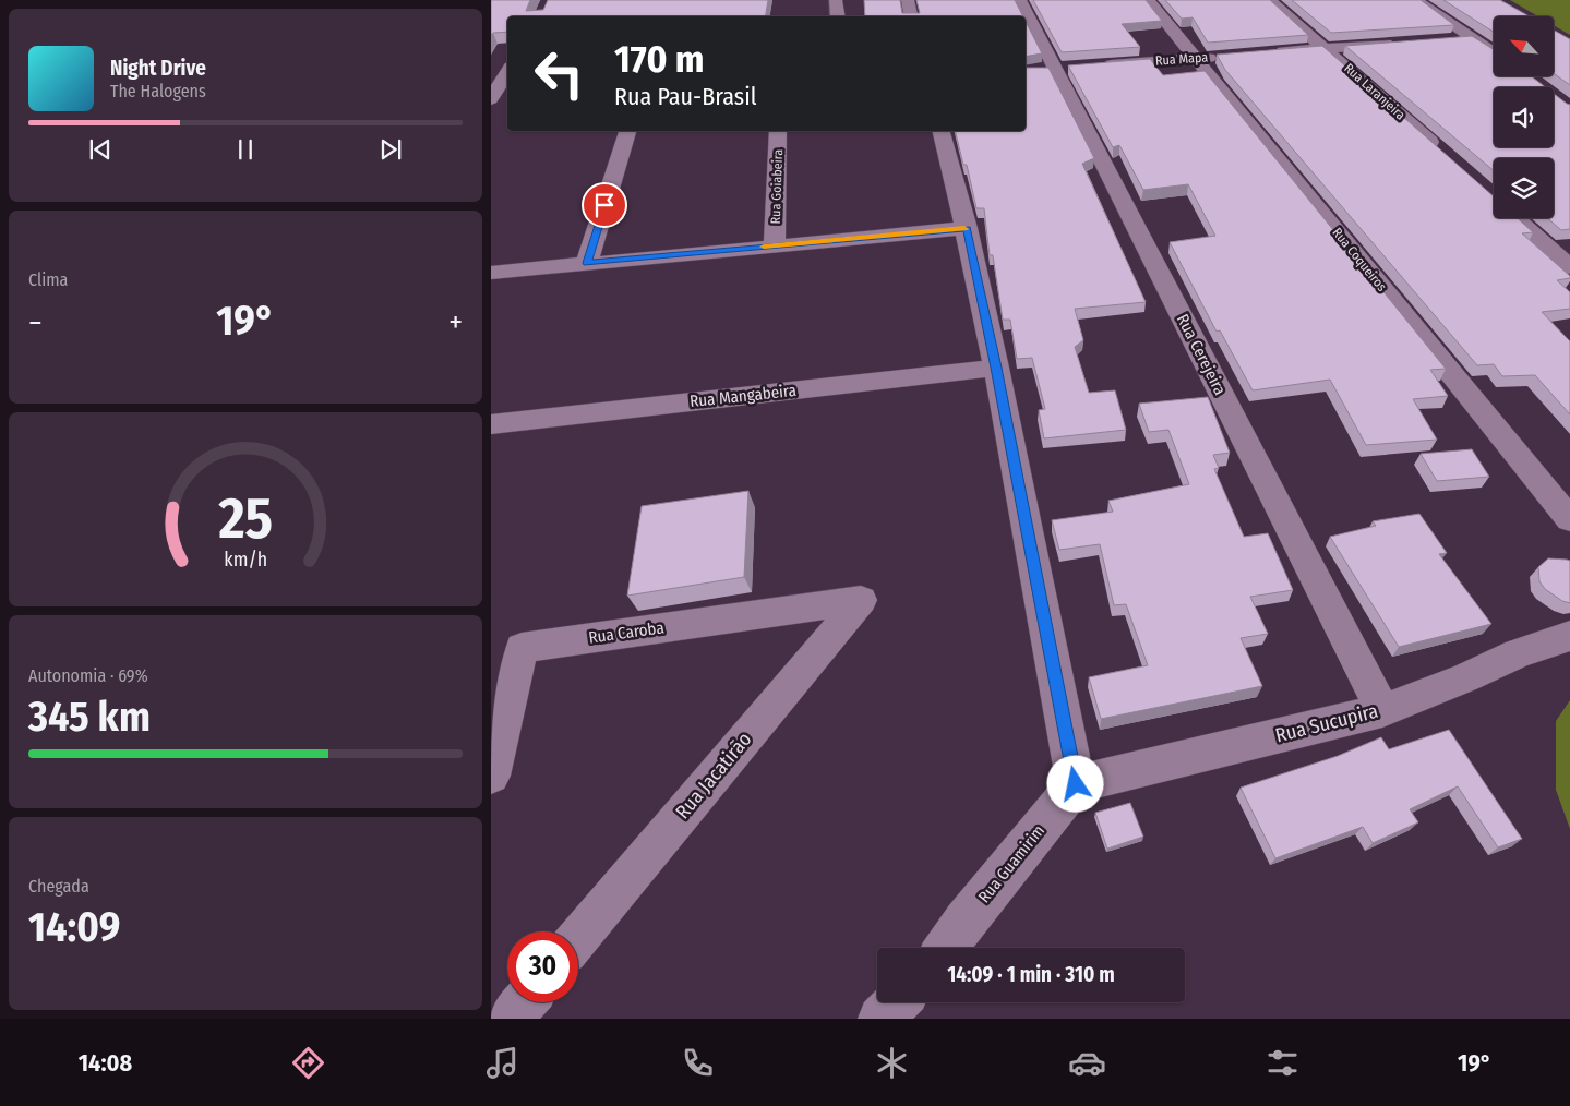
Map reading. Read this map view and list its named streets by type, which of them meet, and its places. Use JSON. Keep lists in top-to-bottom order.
{
  "streets": {
    "street": [
      "Rua Mapa",
      "Rua Laranjeira",
      "Rua Goiabeira",
      "Rua Coqueiros",
      "Rua Cerejeira",
      "Rua Mangabeira",
      "Rua Caroba",
      "Rua Sucupira",
      "Rua Jacatirão",
      "Rua Guamirim"
    ]
  },
  "crossings": [
    ["Rua Mapa", "Rua Coqueiros"],
    ["Rua Cerejeira", "Rua Sucupira"],
    ["Rua Caroba", "Rua Jacatirão"],
    ["Rua Sucupira", "Rua Guamirim"]
  ],
  "north": "top left",
  "page": {
    "turn": ["170 m", "Rua Pau-Brasil"],
    "song": ["Night Drive", "The Halogens"],
    "tile": [
      "Clima",
      ["Autonomia · 69%", "345 km"],
      ["Chegada", "14:09"]
    ],
    "heat": ["−", "19°", "+"],
    "limit": "30",
    "trip": "14:09 · 1 min · 310 m",
    "tabs": ["14:08", "19°"],
    "gauge": ["25", "km/h"]
  }
}
